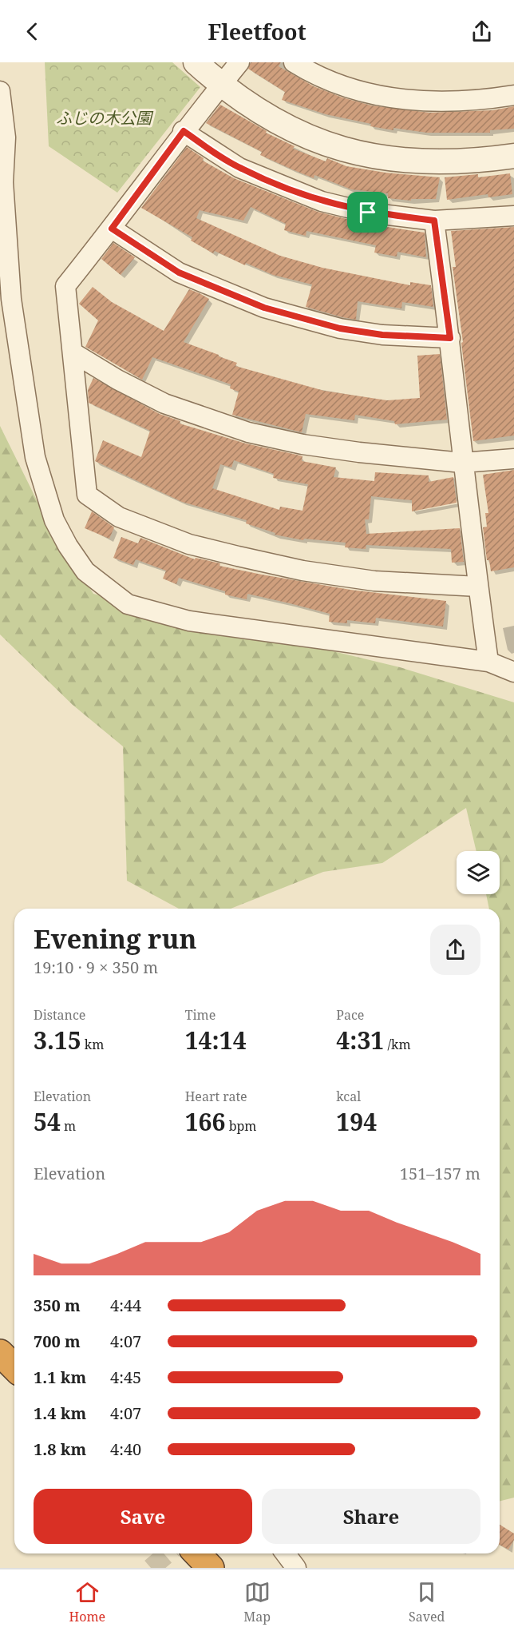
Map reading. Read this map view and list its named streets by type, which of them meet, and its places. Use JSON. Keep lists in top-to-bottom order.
{
  "parks": ["ふじの木公園"],
  "page": {
    "header": "Fleetfoot",
    "heading": ["Evening run", "19:10 · 9 × 350 m"],
    "stats": [
      ["Distance", "3.15 km"],
      ["Time", "14:14"],
      ["Pace", "4:31 /km"],
      ["Elevation", "54 m"],
      ["Heart rate", "166 bpm"],
      ["kcal", "194"]
    ],
    "chart": ["Elevation", "151–157 m"],
    "list": [
      {
        "name": "350 m",
        "note": "4:44"
      },
      {
        "name": "700 m",
        "note": "4:07"
      },
      {
        "name": "1.1 km",
        "note": "4:45"
      },
      {
        "name": "1.4 km",
        "note": "4:07"
      },
      {
        "name": "1.8 km",
        "note": "4:40"
      }
    ],
    "buttons": ["Save", "Share"],
    "tabs": ["Home", "Map", "Saved"]
  }
}
